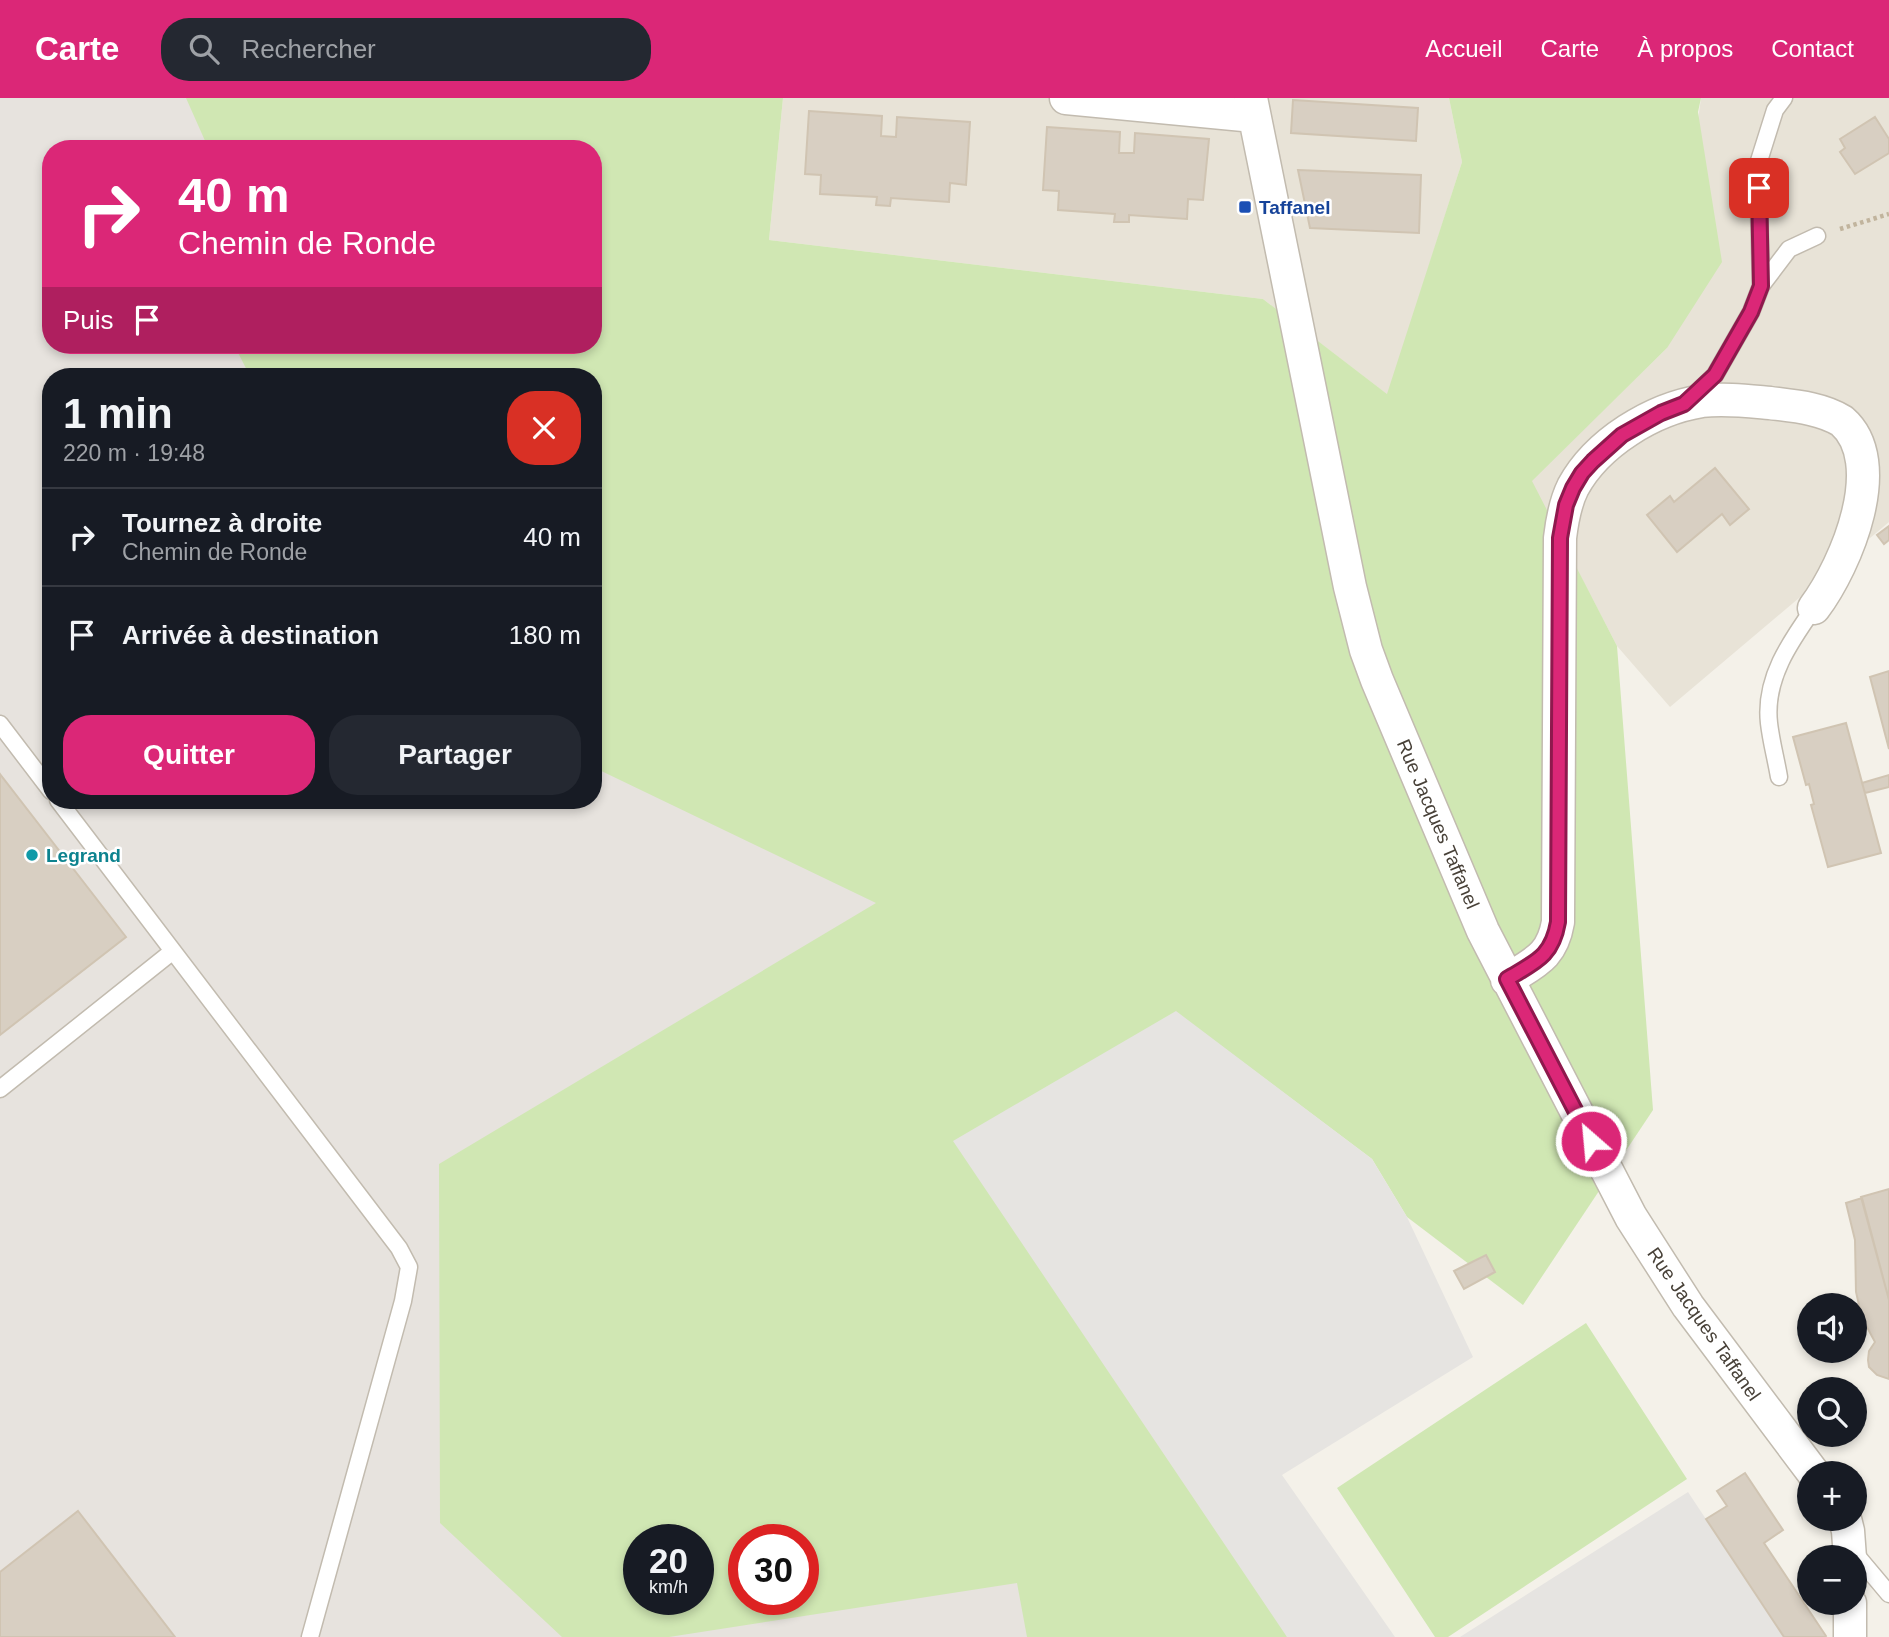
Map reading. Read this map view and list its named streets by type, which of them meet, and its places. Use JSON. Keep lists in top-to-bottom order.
{
  "streets": {
    "street": ["Rue Jacques Taffanel"]
  },
  "places": {
    "transit": ["Taffanel"],
    "other": ["Legrand"]
  },
  "page": {
    "header": "Carte",
    "search": "Rechercher",
    "nav": [
      "Accueil",
      "Carte",
      "À propos",
      "Contact"
    ],
    "turn": ["40 m", "Chemin de Ronde"],
    "then": "Puis",
    "heading": ["1 min", "220 m · 19:48"],
    "list": [
      {
        "name": "Tournez à droite",
        "note": "Chemin de Ronde",
        "value": "40 m"
      },
      {
        "name": "Arrivée à destination",
        "value": "180 m"
      }
    ],
    "buttons": ["Quitter", "Partager"],
    "map_buttons": ["+", "−"],
    "speed": "20 km/h",
    "limit": "30"
  }
}
